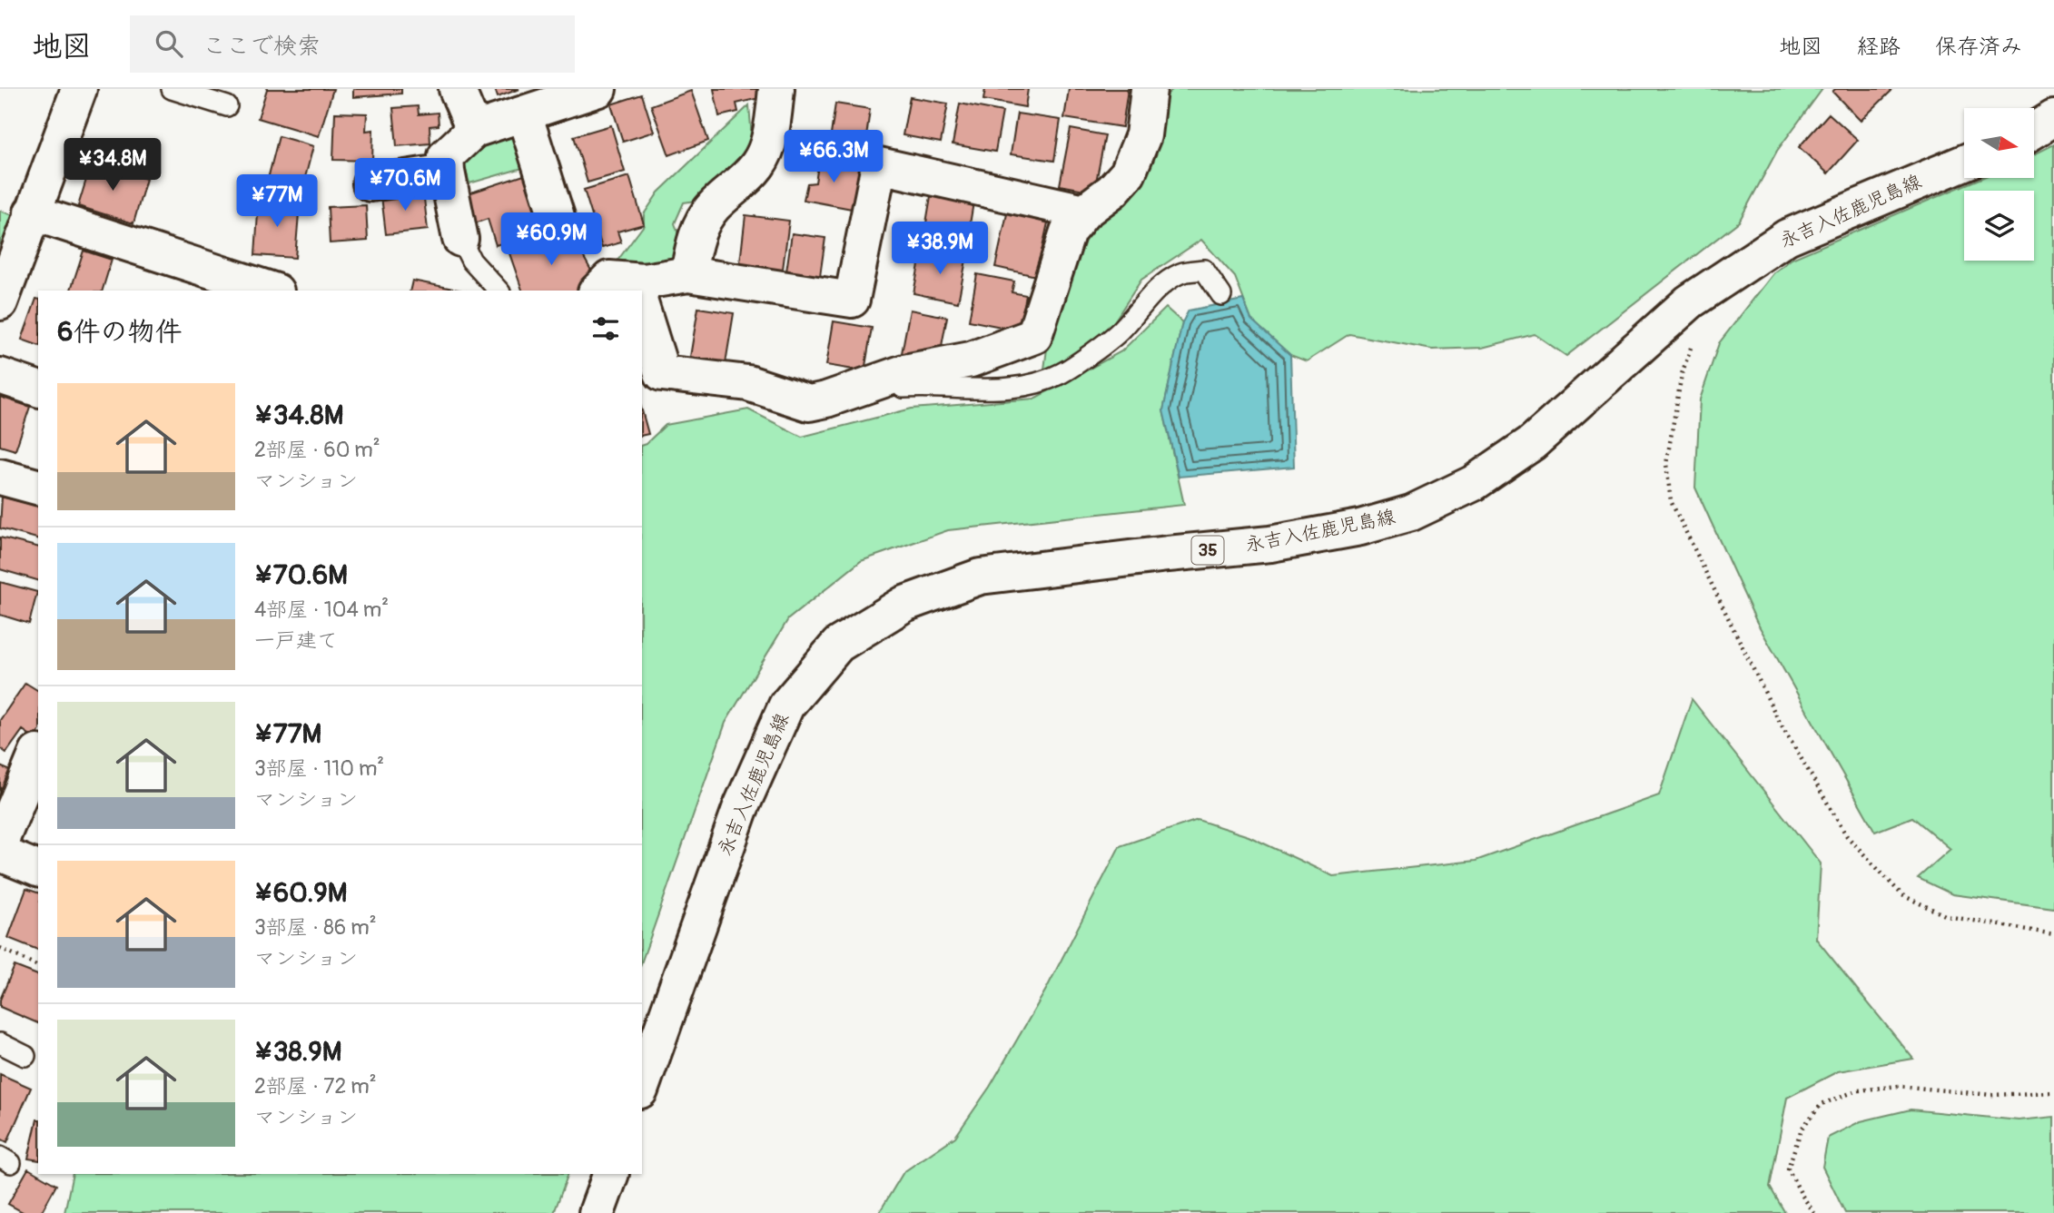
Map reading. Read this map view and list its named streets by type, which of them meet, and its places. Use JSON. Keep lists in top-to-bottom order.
{
  "streets": {
    "street": ["永吉入佐鹿児島線", "35"]
  },
  "north": "right",
  "page": {
    "header": "地図",
    "search": "ここで検索",
    "nav": ["地図", "経路", "保存済み"],
    "price": [
      "¥66.3M",
      "¥34.8M",
      "¥70.6M",
      "¥77M",
      "¥60.9M",
      "¥38.9M"
    ],
    "heading": "6件の物件",
    "list": [
      {
        "name": "¥34.8M",
        "note": "2部屋 · 60 m² · マンション"
      },
      {
        "name": "¥70.6M",
        "note": "4部屋 · 104 m² · 一戸建て"
      },
      {
        "name": "¥77M",
        "note": "3部屋 · 110 m² · マンション"
      },
      {
        "name": "¥60.9M",
        "note": "3部屋 · 86 m² · マンション"
      },
      {
        "name": "¥38.9M",
        "note": "2部屋 · 72 m² · マンション"
      }
    ]
  }
}
